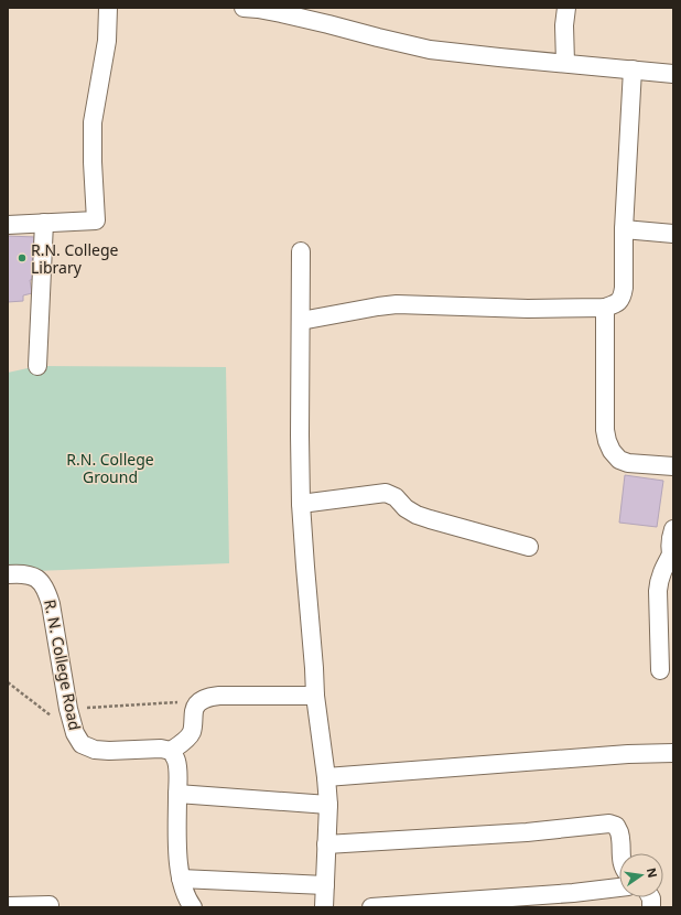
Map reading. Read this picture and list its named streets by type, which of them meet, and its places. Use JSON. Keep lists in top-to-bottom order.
{
  "streets": {
    "street": ["R. N. College Road"]
  },
  "parks": ["R.N. College Ground"],
  "places": ["R.N. College Library"],
  "north": "right"
}
